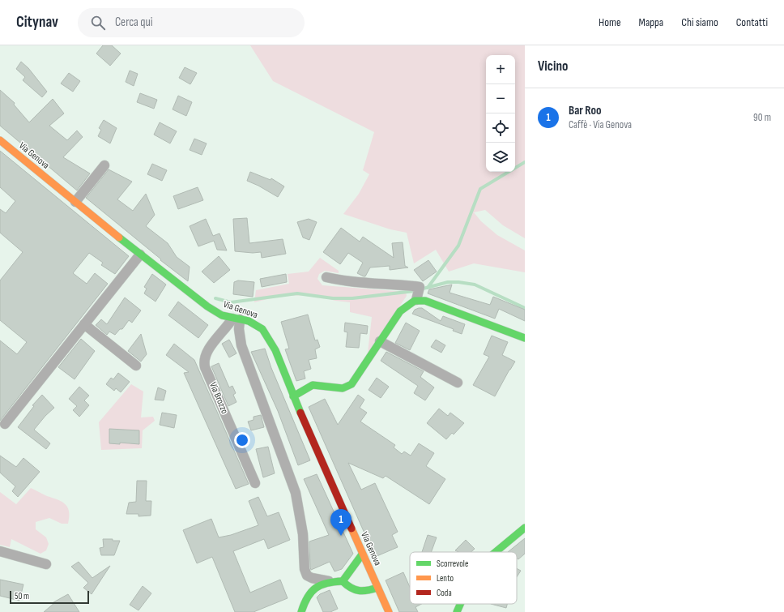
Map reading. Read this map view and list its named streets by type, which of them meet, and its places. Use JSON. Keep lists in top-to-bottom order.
{
  "streets": {
    "main road": ["Via Genova"],
    "street": ["Via Brozzo"]
  },
  "crossings": [
    ["Via Genova", "Via Brozzo"]
  ],
  "legend": ["Scorrevole", "Lento", "Coda"],
  "scale_bar": "50 m",
  "page": {
    "header": "Citynav",
    "search": "Cerca qui",
    "nav": [
      "Home",
      "Mappa",
      "Chi siamo",
      "Contatti"
    ],
    "heading": "Vicino",
    "map_buttons": ["+", "−"],
    "list": [
      {
        "mark": "1",
        "name": "Bar Roo",
        "note": "Caffè · Via Genova",
        "value": "90 m"
      }
    ],
    "pins": "1",
    "scale": "50 m"
  }
}
